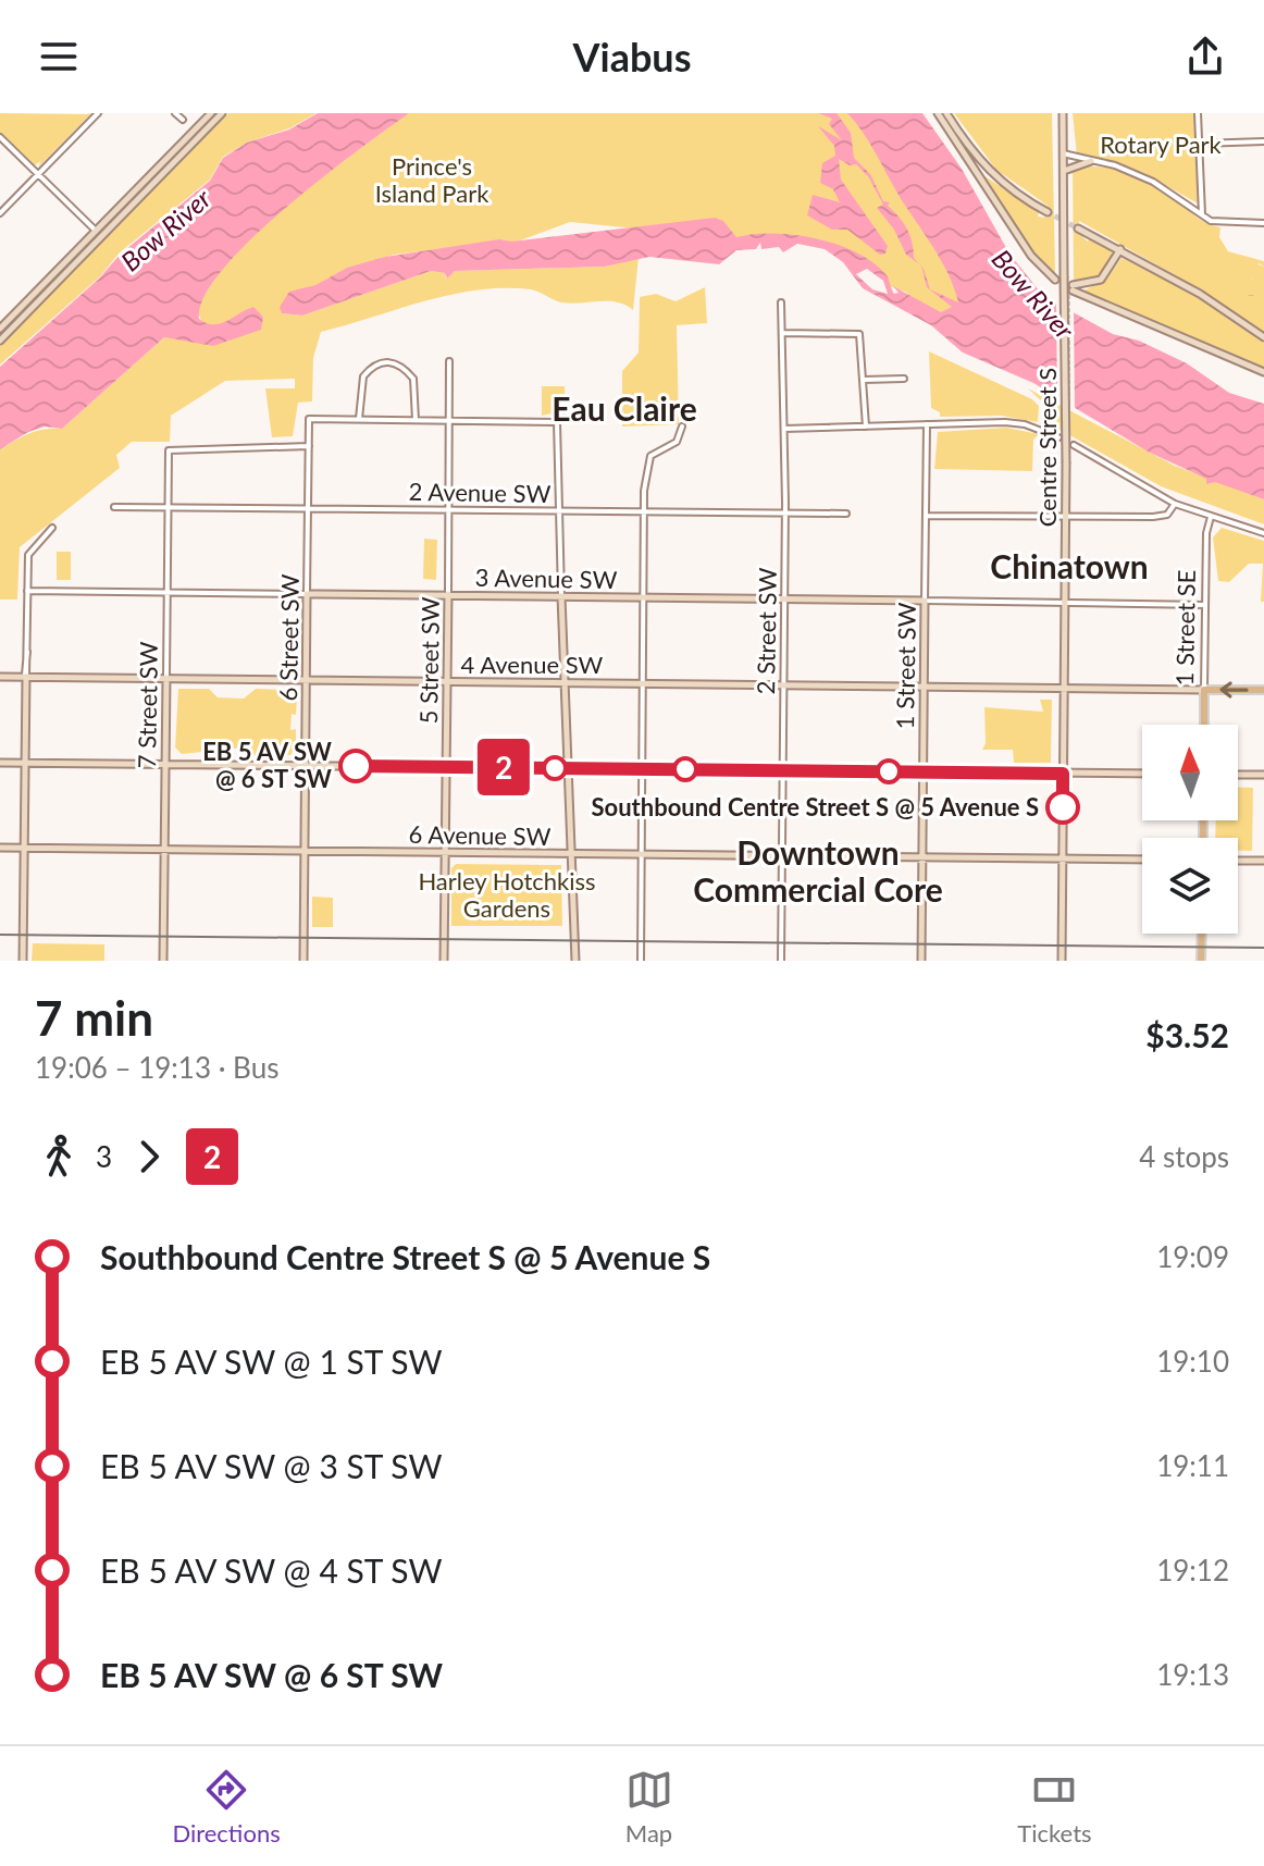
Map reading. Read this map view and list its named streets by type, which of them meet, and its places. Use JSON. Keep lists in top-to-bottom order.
{
  "streets": {
    "main road": [
      "Centre Street S",
      "3 Avenue SW",
      "1 Street SE",
      "6 Street SW",
      "5 Street SW",
      "4 Avenue SW",
      "1 Street SW",
      "7 Street SW",
      "6 Avenue SW"
    ],
    "street": ["2 Avenue SW", "2 Street SW"]
  },
  "crossings": [
    ["Centre Street S", "3 Avenue SW"],
    ["Centre Street S", "4 Avenue SW"],
    ["Centre Street S", "6 Avenue SW"],
    ["2 Avenue SW", "2 Street SW"],
    ["2 Avenue SW", "6 Street SW"],
    ["2 Avenue SW", "5 Street SW"],
    ["2 Avenue SW", "7 Street SW"],
    ["3 Avenue SW", "1 Street SE"],
    ["3 Avenue SW", "2 Street SW"],
    ["3 Avenue SW", "6 Street SW"],
    ["3 Avenue SW", "5 Street SW"],
    ["3 Avenue SW", "1 Street SW"],
    ["3 Avenue SW", "7 Street SW"],
    ["1 Street SE", "4 Avenue SW"],
    ["2 Street SW", "4 Avenue SW"],
    ["2 Street SW", "6 Avenue SW"],
    ["6 Street SW", "4 Avenue SW"],
    ["6 Street SW", "7 Street SW"],
    ["6 Street SW", "6 Avenue SW"],
    ["5 Street SW", "4 Avenue SW"],
    ["5 Street SW", "6 Avenue SW"],
    ["4 Avenue SW", "1 Street SW"],
    ["4 Avenue SW", "7 Street SW"],
    ["1 Street SW", "6 Avenue SW"],
    ["7 Street SW", "6 Avenue SW"]
  ],
  "districts": ["Eau Claire", "Chinatown", "Downtown Commercial Core"],
  "water": ["Bow River"],
  "parks": ["Rotary Park", "Prince's Island Park", "Harley Hotchkiss Gardens"],
  "places": ["EB 5 AV SW @ 6 ST SW", "Southbound Centre Street S @ 5 Avenue S"],
  "lines": ["bus line 2"],
  "north": "top",
  "page": {
    "header": "Viabus",
    "on_map": "2",
    "heading": ["7 min", "19:06 – 19:13 · Bus", "$3.52"],
    "legs": ["3", "2", "4 stops"],
    "list": [
      {
        "name": "Southbound Centre Street S @ 5 Avenue S",
        "value": "19:09"
      },
      {
        "name": "EB 5 AV SW @ 1 ST SW",
        "value": "19:10"
      },
      {
        "name": "EB 5 AV SW @ 3 ST SW",
        "value": "19:11"
      },
      {
        "name": "EB 5 AV SW @ 4 ST SW",
        "value": "19:12"
      },
      {
        "name": "EB 5 AV SW @ 6 ST SW",
        "value": "19:13"
      }
    ],
    "tabs": ["Directions", "Map", "Tickets"]
  }
}
